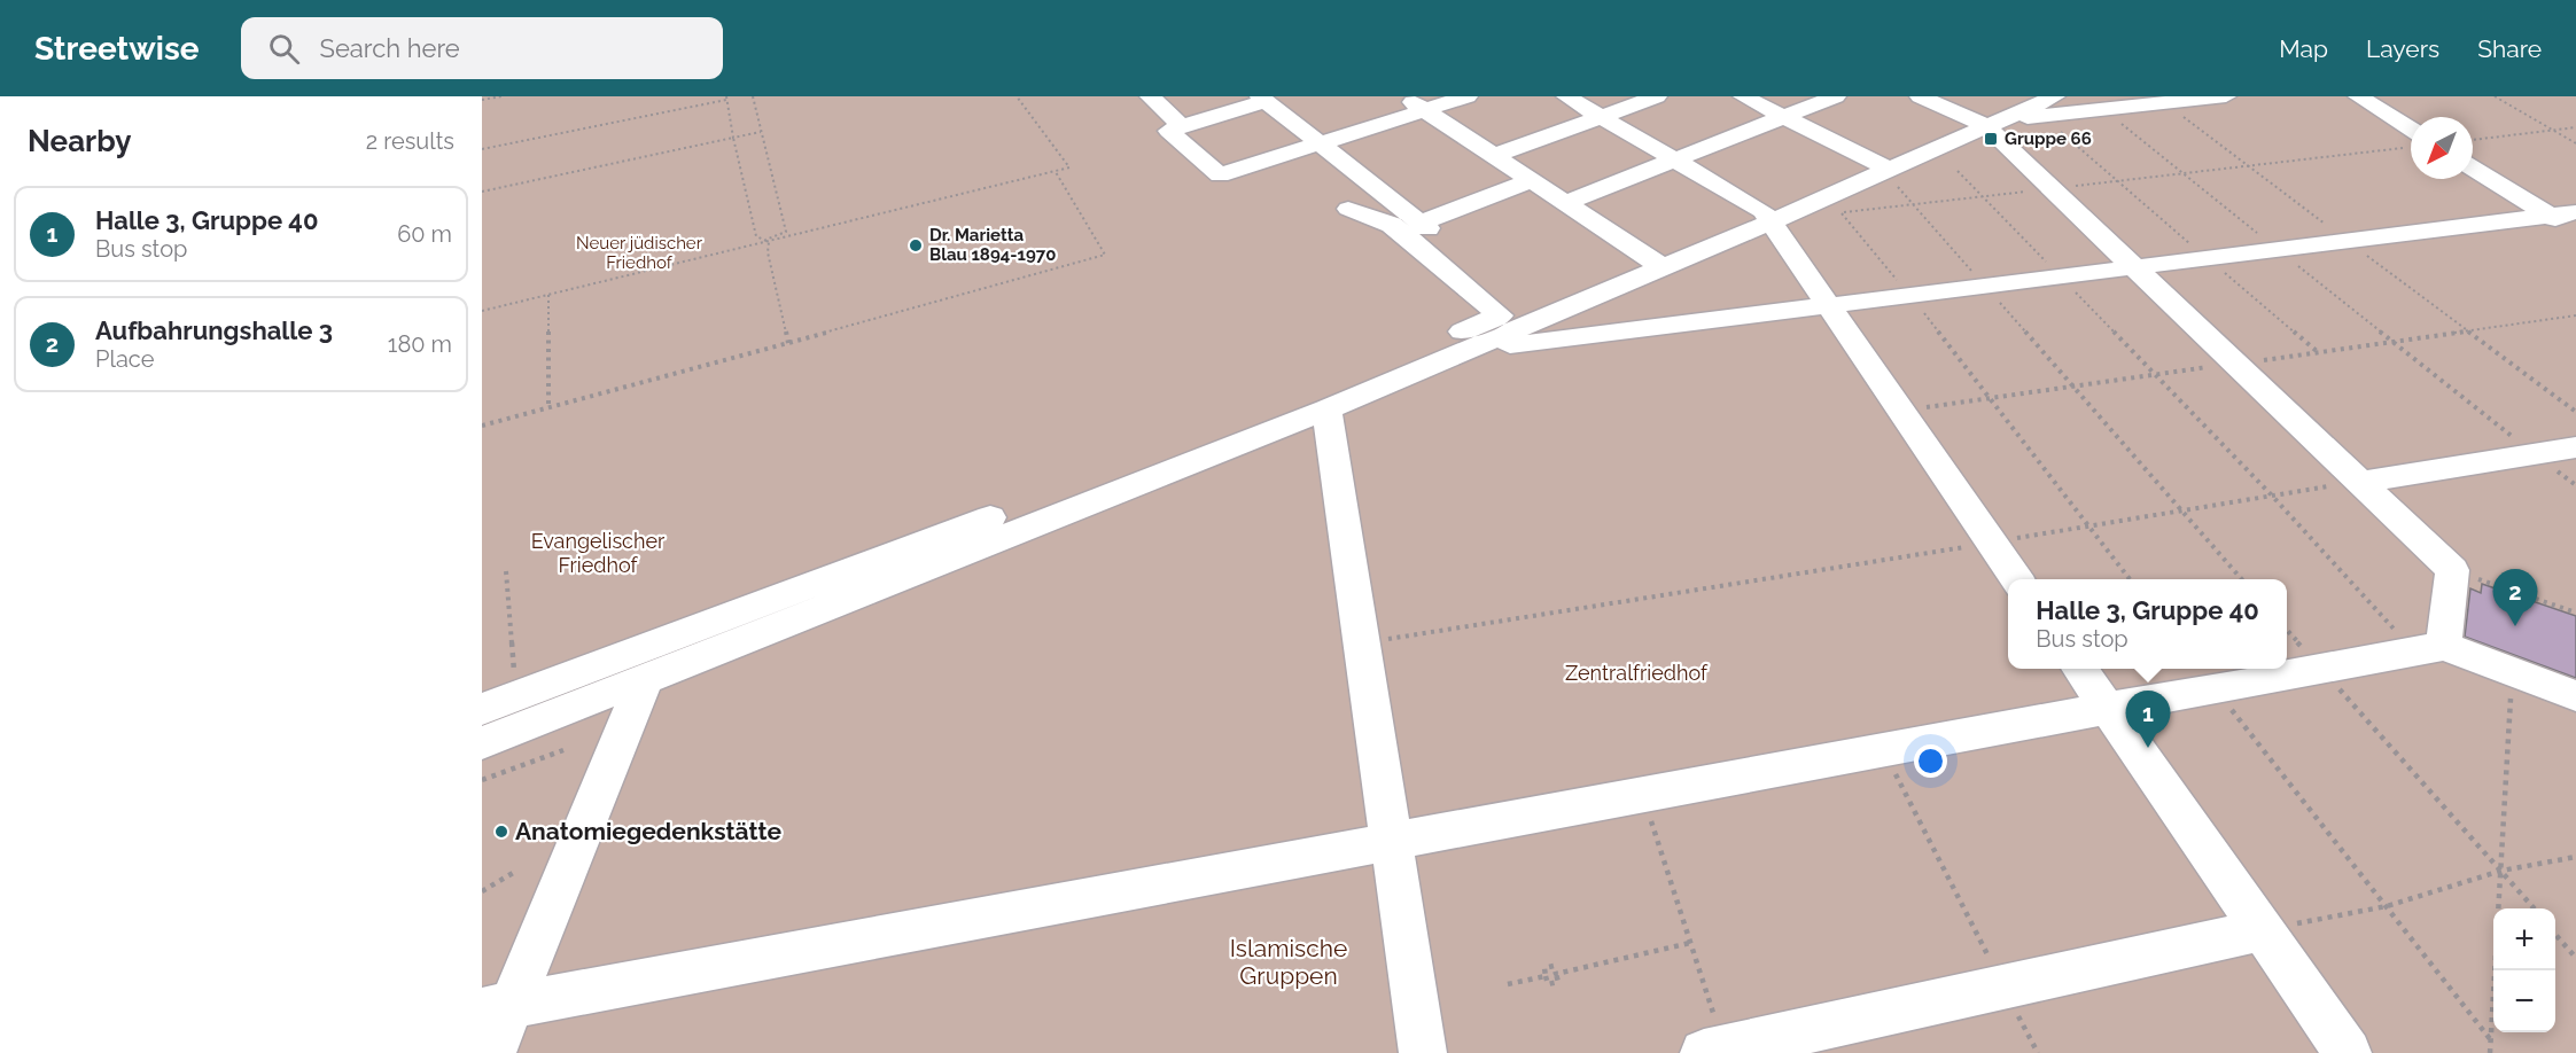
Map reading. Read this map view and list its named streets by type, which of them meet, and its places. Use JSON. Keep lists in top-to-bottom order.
{
  "parks": [
    "Neuer jüdischer Friedhof",
    "Evangelischer Friedhof",
    "Zentralfriedhof",
    "Islamische Gruppen"
  ],
  "places": {
    "transit": ["Gruppe 66"],
    "other": ["Dr. Marietta Blau 1894-1970", "Anatomiegedenkstätte"]
  },
  "north": "bottom left",
  "page": {
    "header": "Streetwise",
    "search": "Search here",
    "nav": ["Map", "Layers", "Share"],
    "heading": ["Nearby", "2 results"],
    "list": [
      {
        "mark": "1",
        "name": "Halle 3, Gruppe 40",
        "note": "Bus stop",
        "value": "60 m"
      },
      {
        "mark": "2",
        "name": "Aufbahrungshalle 3",
        "note": "Place",
        "value": "180 m"
      }
    ],
    "pins": ["2", "1"],
    "popup": ["Halle 3, Gruppe 40", "Bus stop"],
    "map_buttons": ["+", "−"]
  }
}
